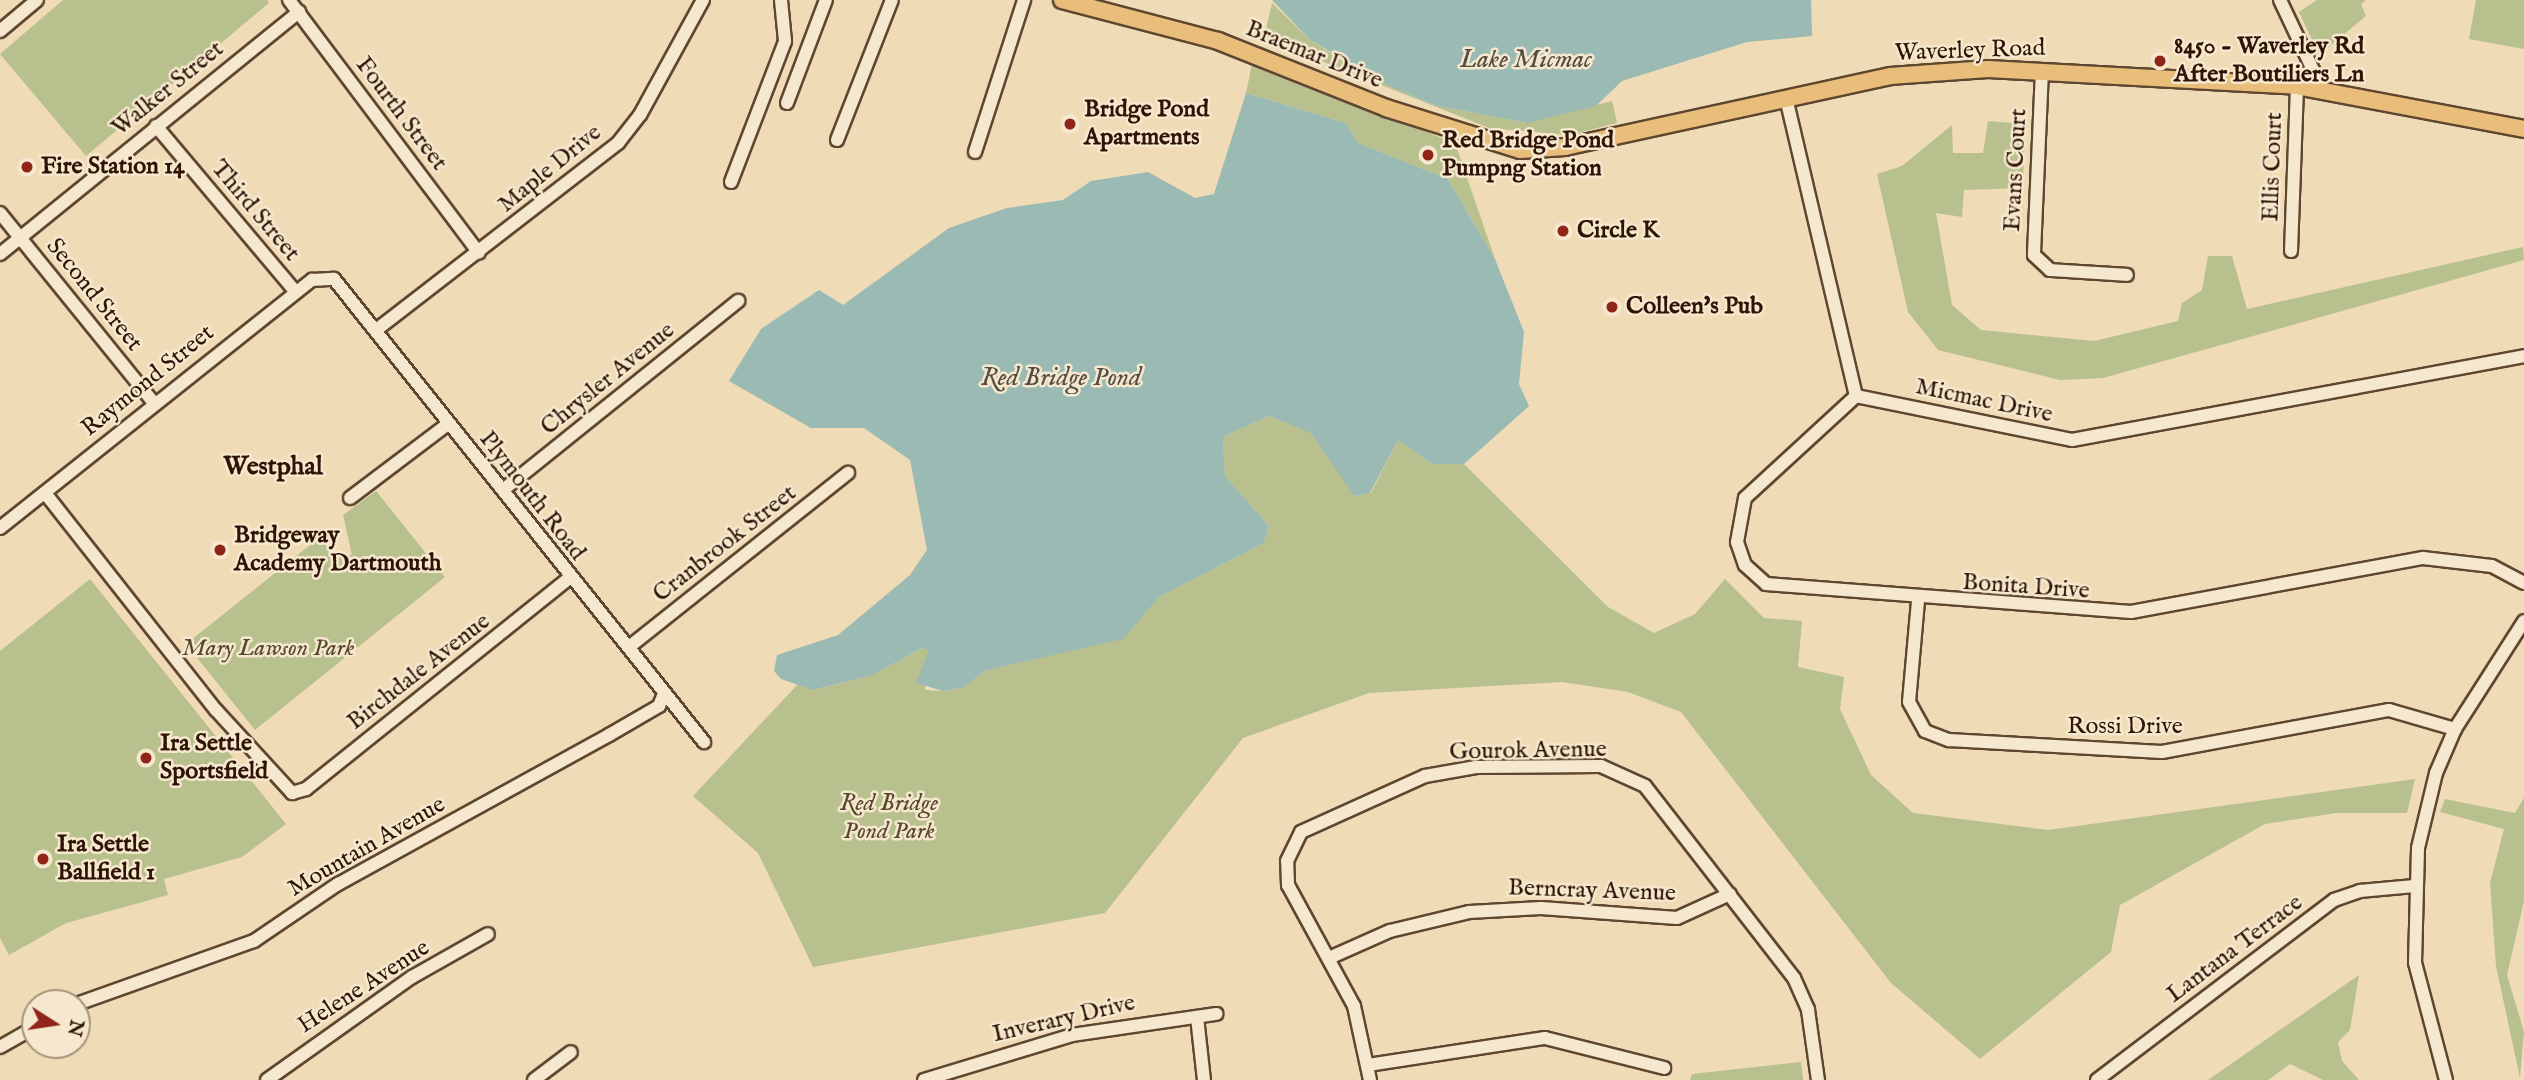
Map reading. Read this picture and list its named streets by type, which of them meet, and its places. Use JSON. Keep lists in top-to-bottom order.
{
  "streets": {
    "main road": ["Waverley Road", "Braemar Drive"],
    "street": [
      "Walker Street",
      "Fourth Street",
      "Ellis Court",
      "Maple Drive",
      "Evans Court",
      "Third Street",
      "Second Street",
      "Chrysler Avenue",
      "Raymond Street",
      "Micmac Drive",
      "Plymouth Road",
      "Cranbrook Street",
      "Bonita Drive",
      "Birchdale Avenue",
      "Rossi Drive",
      "Gourok Avenue",
      "Mountain Avenue",
      "Berncray Avenue",
      "Lantana Terrace",
      "Helene Avenue",
      "Inverary Drive"
    ]
  },
  "crossings": [
    ["Waverley Road", "Braemar Drive"],
    ["Waverley Road", "Ellis Court"],
    ["Waverley Road", "Evans Court"],
    ["Walker Street", "Fourth Street"],
    ["Walker Street", "Third Street"],
    ["Walker Street", "Second Street"],
    ["Fourth Street", "Maple Drive"],
    ["Maple Drive", "Plymouth Road"],
    ["Third Street", "Raymond Street"],
    ["Second Street", "Raymond Street"],
    ["Chrysler Avenue", "Plymouth Road"],
    ["Raymond Street", "Plymouth Road"],
    ["Raymond Street", "Birchdale Avenue"],
    ["Micmac Drive", "Bonita Drive"],
    ["Plymouth Road", "Cranbrook Street"],
    ["Plymouth Road", "Birchdale Avenue"],
    ["Plymouth Road", "Mountain Avenue"],
    ["Bonita Drive", "Rossi Drive"],
    ["Gourok Avenue", "Berncray Avenue"]
  ],
  "districts": ["Westphal"],
  "water": ["Lake Micmac", "Red Bridge Pond"],
  "parks": ["Mary Lawson Park", "Red Bridge Pond Park"],
  "places": [
    "8450 - Waverley Rd After Boutiliers Ln",
    "Bridge Pond Apartments",
    "Red Bridge Pond Pumpng Station",
    "Fire Station 14",
    "Circle K",
    "Colleen's Pub",
    "Bridgeway Academy Dartmouth",
    "Ira Settle Sportsfield",
    "Ira Settle Ballfield 1"
  ],
  "north": "right"
}
